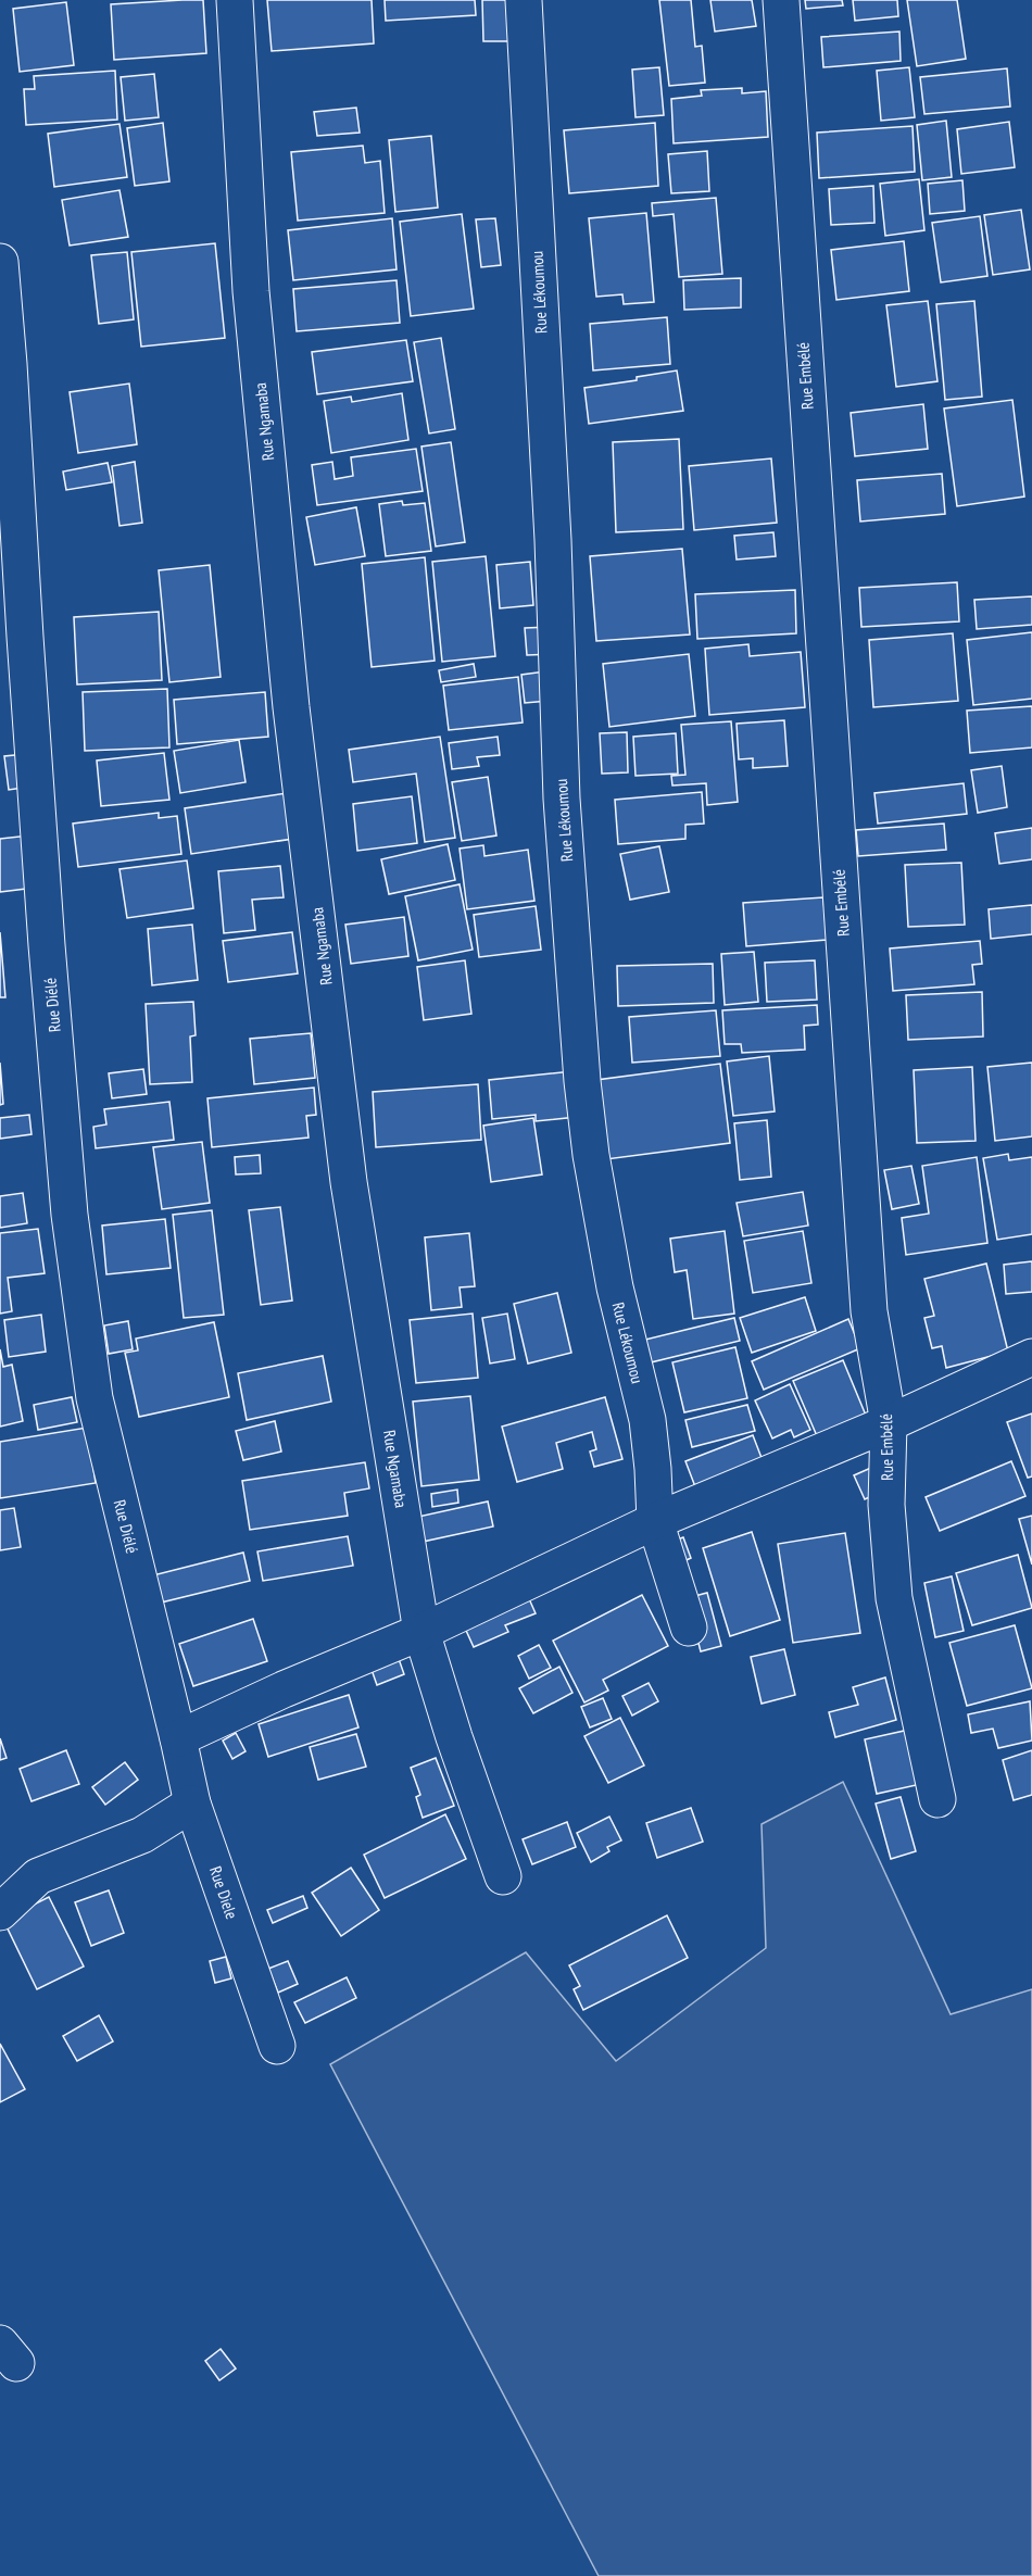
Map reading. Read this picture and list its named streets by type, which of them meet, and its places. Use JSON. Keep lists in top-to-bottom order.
{
  "streets": {
    "street": [
      "Rue Lékoumou",
      "Rue Embélé",
      "Rue Ngamaba",
      "Rue Diélé",
      "Rue Diele"
    ]
  },
  "crossings": [
    ["Rue Diélé", "Rue Diele"]
  ]
}
